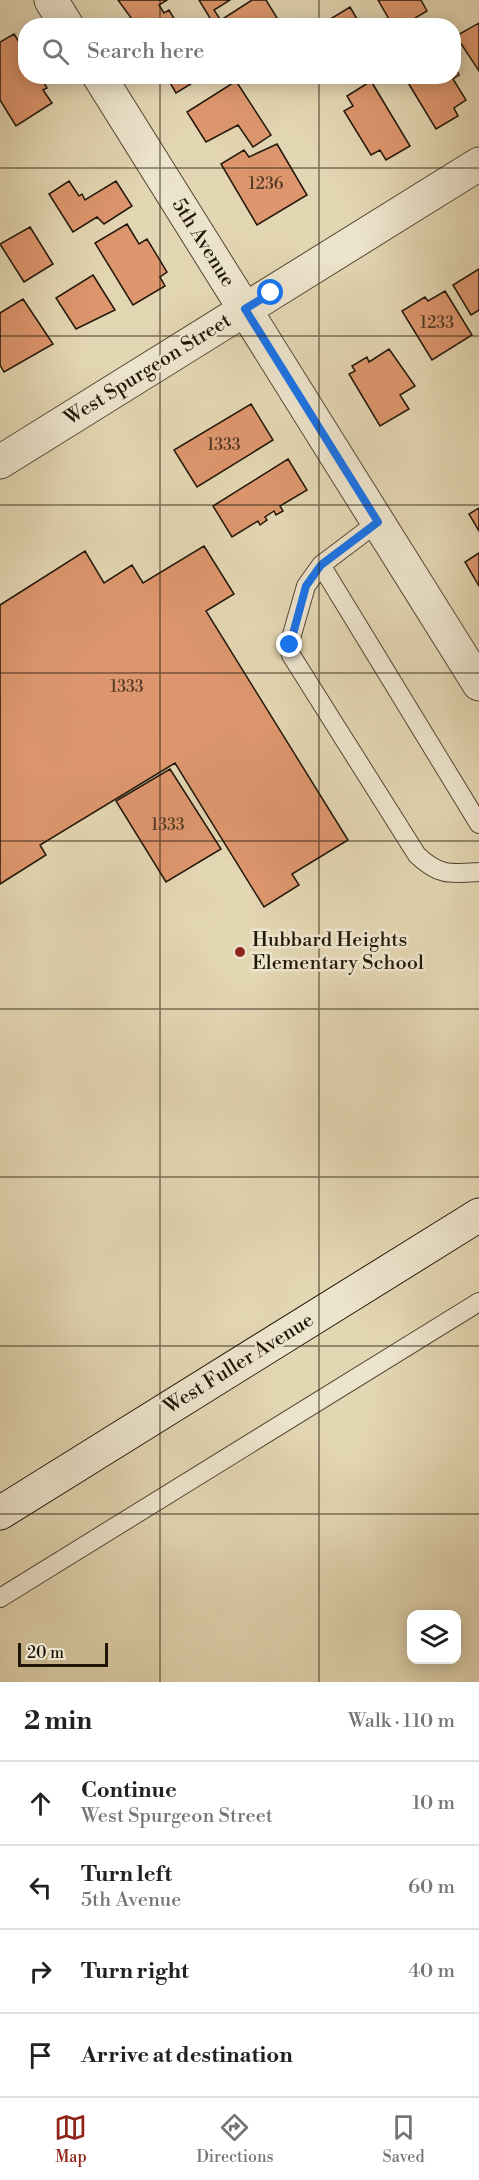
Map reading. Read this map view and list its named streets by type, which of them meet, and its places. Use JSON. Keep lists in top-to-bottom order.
{
  "streets": {
    "street": ["5th Avenue", "West Spurgeon Street", "West Fuller Avenue"]
  },
  "crossings": [
    ["5th Avenue", "West Spurgeon Street"]
  ],
  "places": ["Hubbard Heights Elementary School"],
  "house_numbers": [
    "1236",
    "1233",
    "1333",
    "1333",
    "1333"
  ],
  "scale_bar": "20 m",
  "page": {
    "search": "Search here",
    "scale": "20 m",
    "heading": ["2 min", "Walk · 110 m"],
    "list": [
      ["Continue", "West Spurgeon Street", "10 m"],
      ["Turn left", "5th Avenue", "60 m"],
      ["Turn right", "40 m"],
      "Arrive at destination"
    ],
    "nav": ["Map", "Directions", "Saved"]
  }
}
